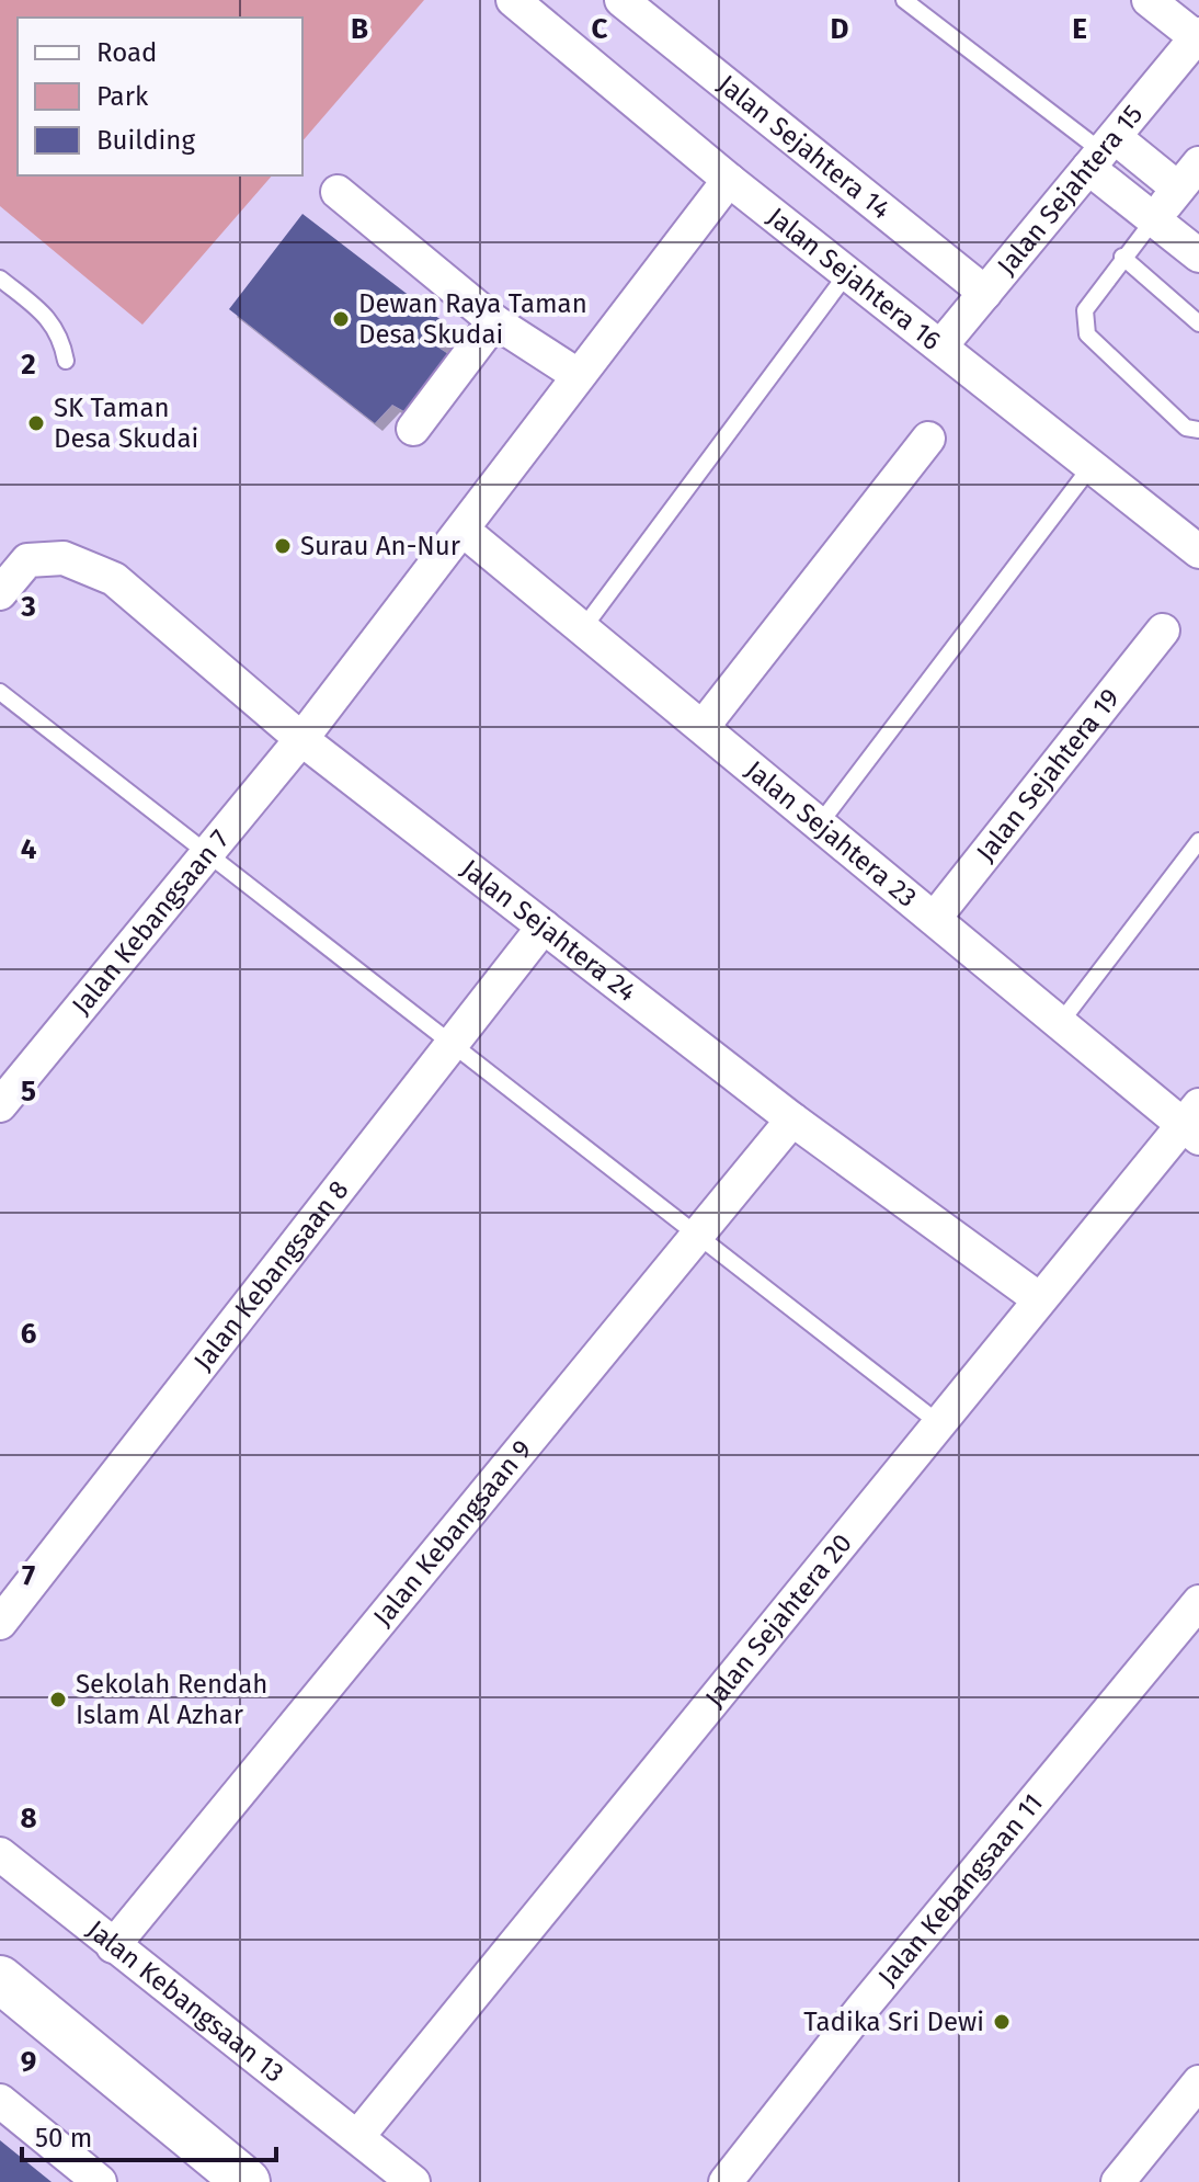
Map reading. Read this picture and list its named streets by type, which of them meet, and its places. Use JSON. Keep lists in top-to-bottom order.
{
  "streets": {
    "street": [
      "Jalan Sejahtera 14",
      "Jalan Sejahtera 15",
      "Jalan Sejahtera 16",
      "Jalan Sejahtera 19",
      "Jalan Sejahtera 23",
      "Jalan Kebangsaan 7",
      "Jalan Sejahtera 24",
      "Jalan Kebangsaan 8",
      "Jalan Kebangsaan 9",
      "Jalan Sejahtera 20",
      "Jalan Kebangsaan 11",
      "Jalan Kebangsaan 13"
    ]
  },
  "crossings": [
    ["Jalan Sejahtera 14", "Jalan Sejahtera 15"],
    ["Jalan Sejahtera 15", "Jalan Sejahtera 16"],
    ["Jalan Sejahtera 16", "Jalan Kebangsaan 7"],
    ["Jalan Sejahtera 19", "Jalan Sejahtera 23"],
    ["Jalan Sejahtera 23", "Jalan Kebangsaan 7"],
    ["Jalan Sejahtera 23", "Jalan Sejahtera 20"],
    ["Jalan Kebangsaan 7", "Jalan Sejahtera 24"],
    ["Jalan Sejahtera 24", "Jalan Kebangsaan 8"],
    ["Jalan Sejahtera 24", "Jalan Kebangsaan 9"],
    ["Jalan Sejahtera 24", "Jalan Sejahtera 20"],
    ["Jalan Kebangsaan 9", "Jalan Kebangsaan 13"],
    ["Jalan Sejahtera 20", "Jalan Kebangsaan 13"]
  ],
  "places": [
    "Dewan Raya Taman Desa Skudai",
    "SK Taman Desa Skudai",
    "Surau An-Nur",
    "Sekolah Rendah Islam Al Azhar",
    "Tadika Sri Dewi"
  ],
  "legend": ["Road", "Park", "Building"],
  "scale_bar": "50 m",
  "grid": {
    "columns": [
      "B",
      "C",
      "D",
      "E"
    ],
    "rows": [
      "2",
      "3",
      "4",
      "5",
      "6",
      "7",
      "8",
      "9"
    ]
  }
}
